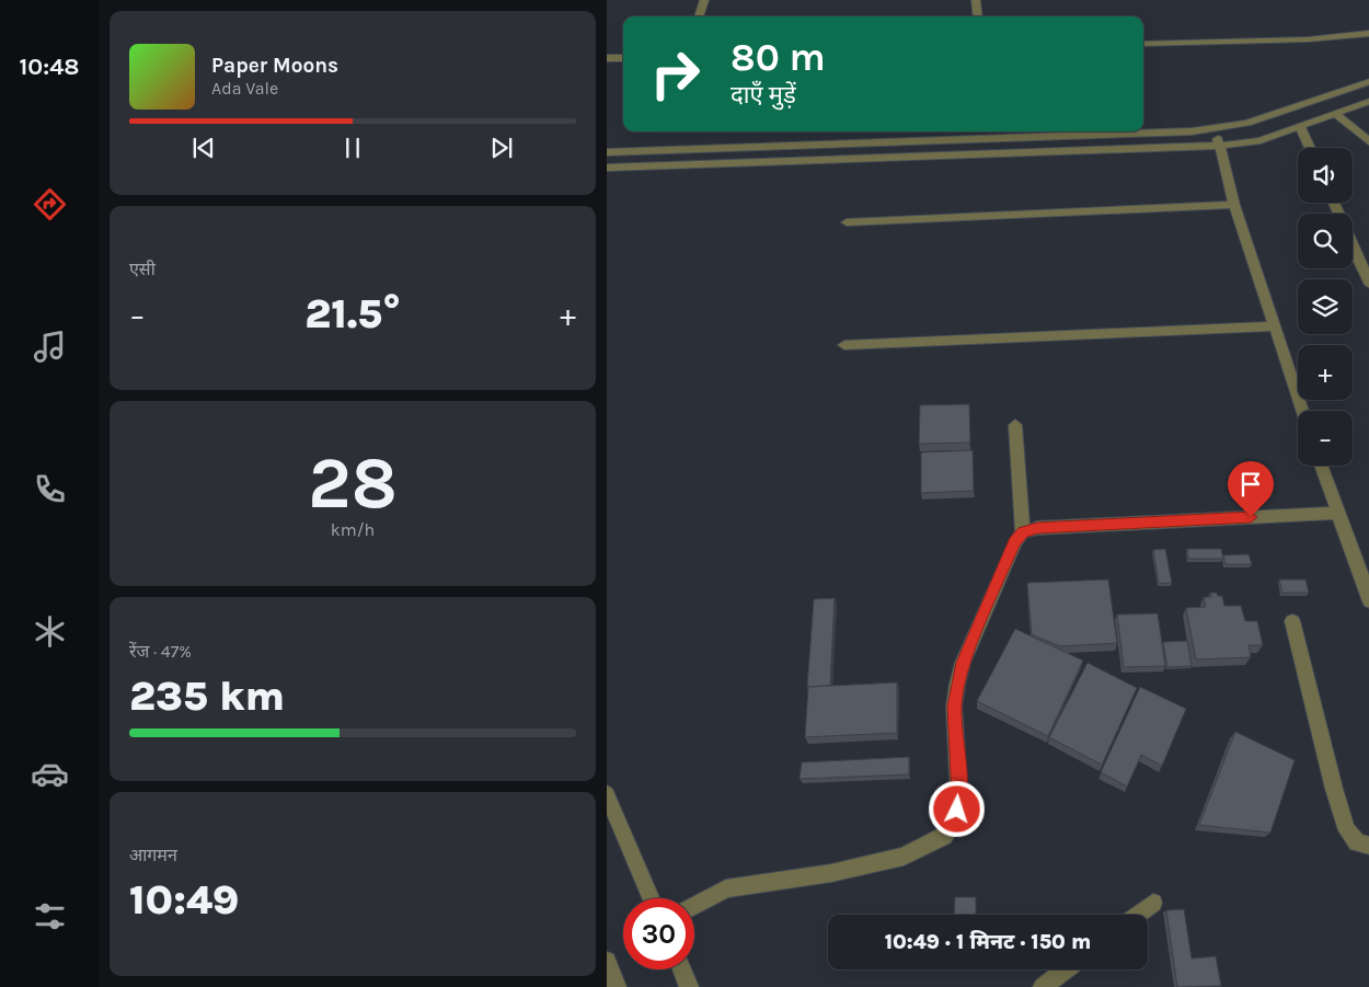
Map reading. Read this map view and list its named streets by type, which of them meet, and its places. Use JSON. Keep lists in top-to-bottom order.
{
  "page": {
    "tabs": "10:48",
    "turn": ["80 m", "दाएँ मुड़ें"],
    "song": ["Paper Moons", "Ada Vale"],
    "map_buttons": ["+", "−"],
    "tile": [
      "एसी",
      ["28", "km/h"],
      ["रेंज · 47%", "235 km"],
      ["आगमन", "10:49"]
    ],
    "heat": ["−", "21.5°", "+"],
    "limit": "30",
    "trip": "10:49 · 1 मिनट · 150 m"
  }
}
